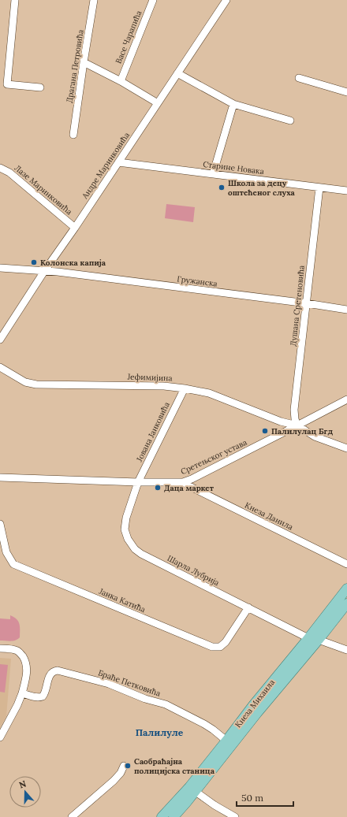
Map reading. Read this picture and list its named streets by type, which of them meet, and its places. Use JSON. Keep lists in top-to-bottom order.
{
  "streets": {
    "main road": ["Кнеза Михаила"],
    "street": [
      "Васе Чарапића",
      "Драгана Петровића",
      "Андре Маринковића",
      "Старине Новака",
      "Лазе Маринковића",
      "Гружанска",
      "Душана Сретеновића",
      "Јефимијина",
      "Јована Јанковића",
      "Сретењског устава",
      "Кнеза Данила",
      "Шарла Лубрија",
      "Јанка Катића",
      "Браће Петковића"
    ]
  },
  "crossings": [
    ["Андре Маринковића", "Старине Новака"],
    ["Андре Маринковића", "Лазе Маринковића"],
    ["Андре Маринковића", "Гружанска"],
    ["Старине Новака", "Душана Сретеновића"],
    ["Гружанска", "Душана Сретеновића"],
    ["Душана Сретеновића", "Јефимијина"],
    ["Душана Сретеновића", "Сретењског устава"],
    ["Јефимијина", "Јована Јанковића"],
    ["Јефимијина", "Сретењског устава"],
    ["Јована Јанковића", "Сретењског устава"],
    ["Јована Јанковића", "Шарла Лубрија"],
    ["Сретењског устава", "Кнеза Данила"],
    ["Сретењског устава", "Шарла Лубрија"],
    ["Шарла Лубрија", "Јанка Катића"],
    ["Шарла Лубрија", "Кнеза Михаила"],
    ["Браће Петковића", "Кнеза Михаила"]
  ],
  "districts": ["Палилуле"],
  "places": [
    "Школа за децу оштећеног слуха",
    "Колонска капија",
    "Палилулац Бгд",
    "Даца маркет",
    "Саобраћајна полицијска станица"
  ],
  "scale_bar": "50 m",
  "north": "top"
}
